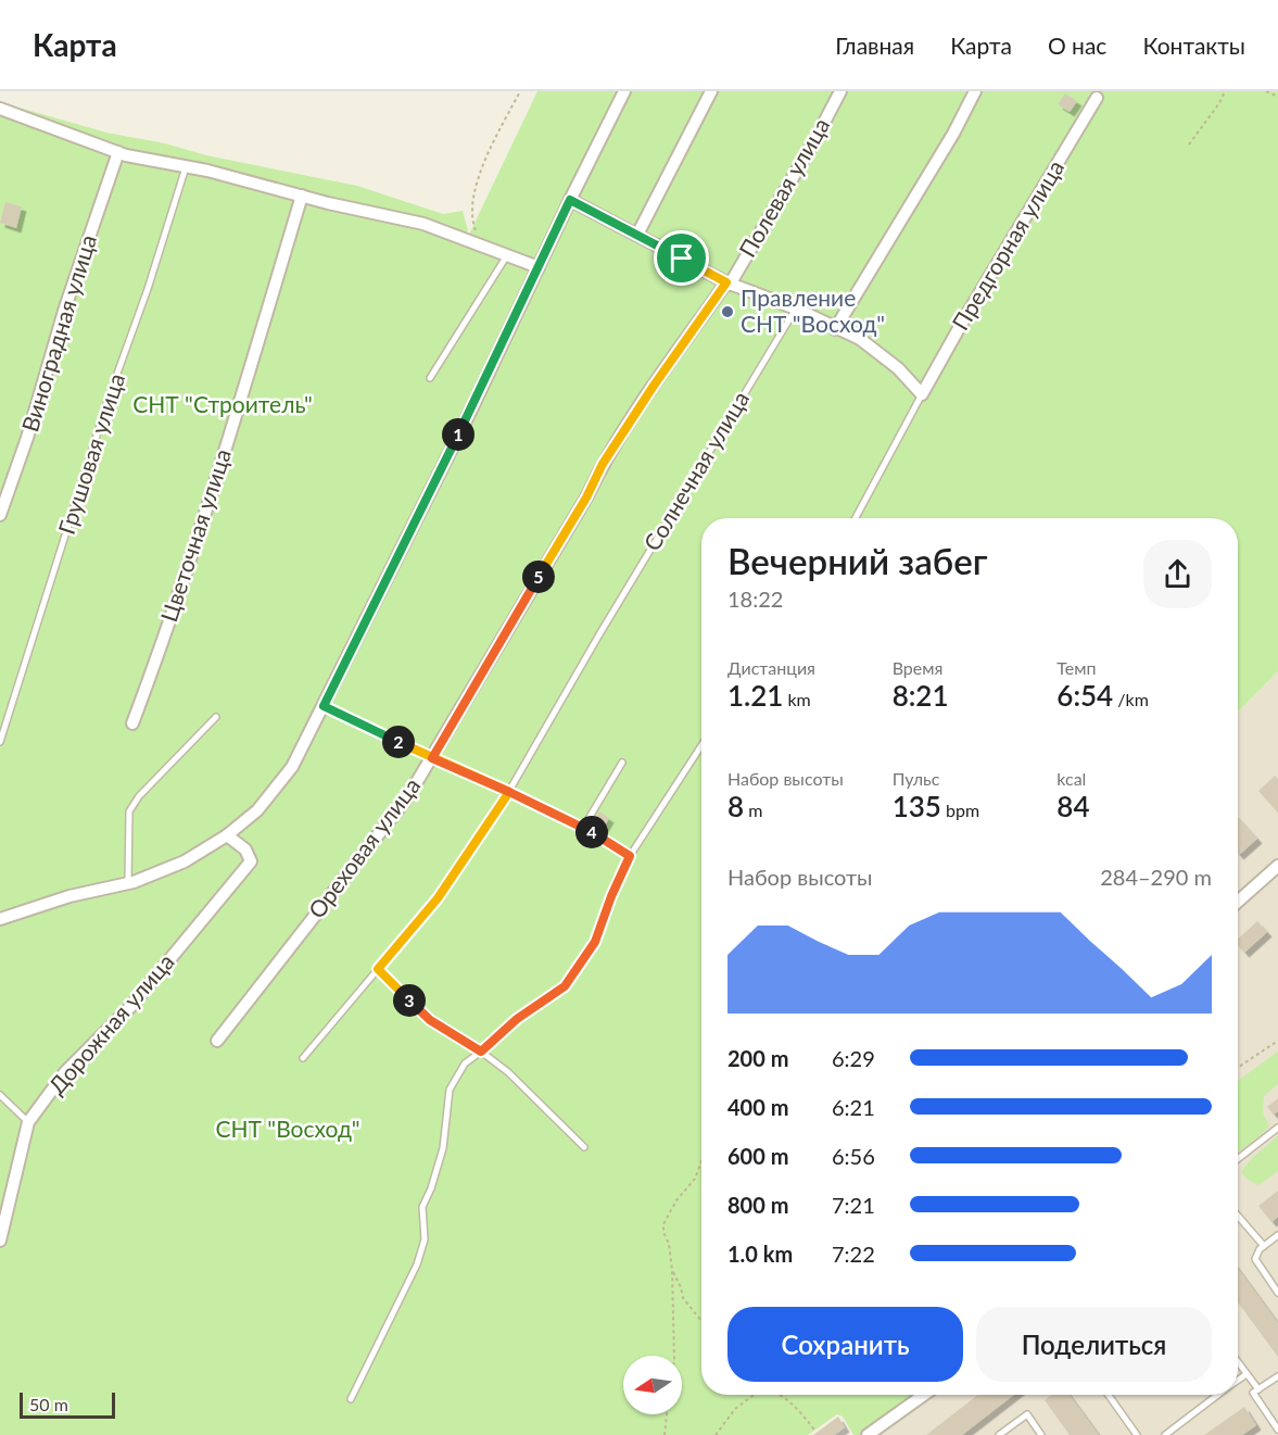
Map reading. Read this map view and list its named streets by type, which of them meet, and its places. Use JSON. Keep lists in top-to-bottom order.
{
  "streets": {
    "street": [
      "Полевая улица",
      "Предгорная улица",
      "Виноградная улица",
      "Цветочная улица",
      "Ореховая улица",
      "Дорожная улица"
    ],
    "lane": ["Грушовая улица", "Солнечная улица"]
  },
  "crossings": [
    ["Полевая улица", "Ореховая улица"]
  ],
  "parks": ["СНТ \"Строитель\"", "СНТ \"Восход\""],
  "places": ["Правление СНТ \"Восход\""],
  "scale_bar": "50 m",
  "north": "left",
  "page": {
    "header": "Карта",
    "nav": [
      "Главная",
      "Карта",
      "О нас",
      "Контакты"
    ],
    "pins": [
      "1",
      "5",
      "2",
      "4",
      "3"
    ],
    "heading": ["Вечерний забег", "18:22"],
    "stats": [
      ["Дистанция", "1.21 km"],
      ["Время", "8:21"],
      ["Темп", "6:54 /km"],
      ["Набор высоты", "8 m"],
      ["Пульс", "135 bpm"],
      ["kcal", "84"]
    ],
    "chart": ["Набор высоты", "284–290 m"],
    "list": [
      {
        "name": "200 m",
        "note": "6:29"
      },
      {
        "name": "400 m",
        "note": "6:21"
      },
      {
        "name": "600 m",
        "note": "6:56"
      },
      {
        "name": "800 m",
        "note": "7:21"
      },
      {
        "name": "1.0 km",
        "note": "7:22"
      }
    ],
    "buttons": ["Сохранить", "Поделиться"],
    "scale": "50 m"
  }
}
